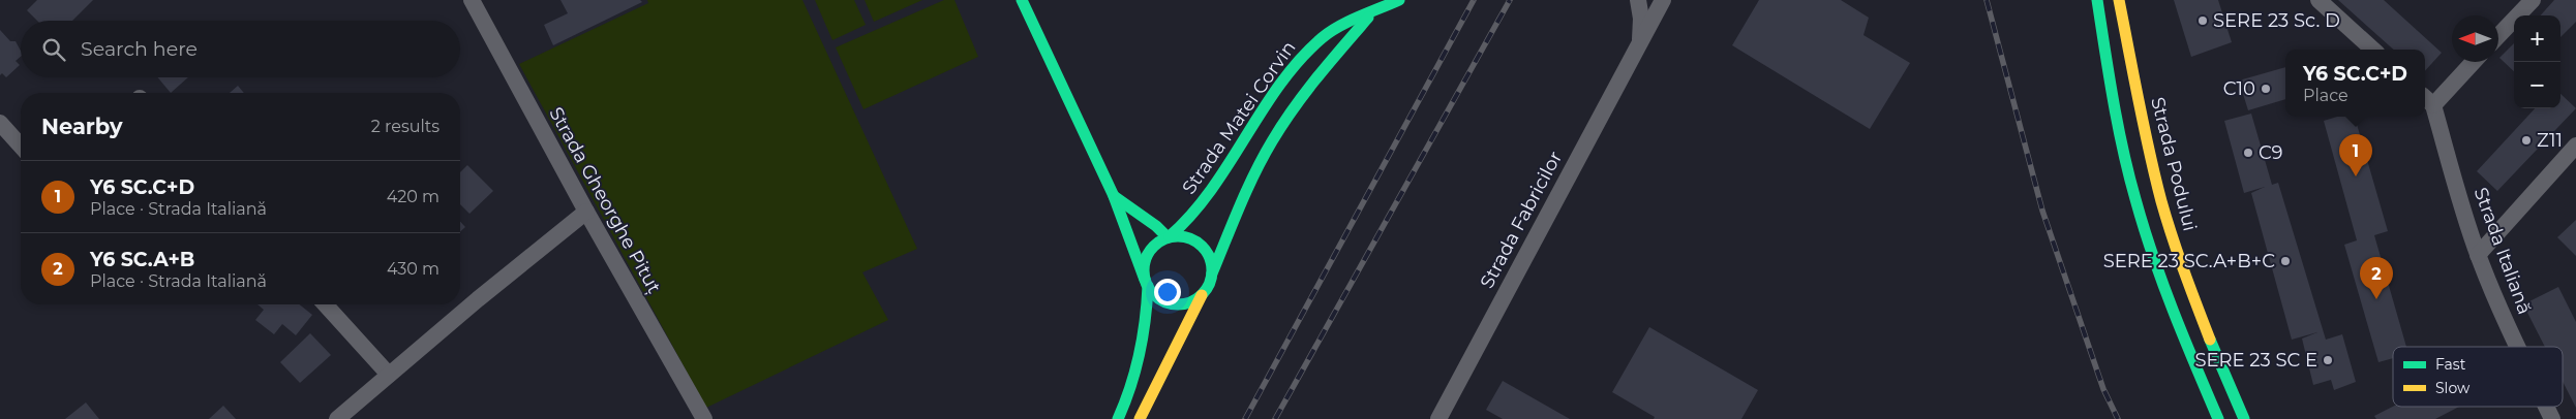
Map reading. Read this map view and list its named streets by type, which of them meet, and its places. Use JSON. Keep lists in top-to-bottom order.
{
  "streets": {
    "main road": ["Strada Matei Corvin", "Strada Podului"],
    "street": ["Strada Gheorghe Pituț", "Strada Fabricilor", "Strada Italiană"]
  },
  "places": [
    "SERE 23 Sc. D",
    "C10",
    "Z11",
    "C9",
    "SERE 23 SC.A+B+C",
    "SERE 23 SC E"
  ],
  "legend": ["Fast", "Slow"],
  "north": "left",
  "page": {
    "map_buttons": ["+", "−"],
    "search": "Search here",
    "popup": ["Y6 SC.C+D", "Place"],
    "heading": ["Nearby", "2 results"],
    "pins": ["1", "2"],
    "list": [
      {
        "mark": "1",
        "name": "Y6 SC.C+D",
        "note": "Place · Strada Italiană",
        "value": "420 m"
      },
      {
        "mark": "2",
        "name": "Y6 SC.A+B",
        "note": "Place · Strada Italiană",
        "value": "430 m"
      }
    ]
  }
}
